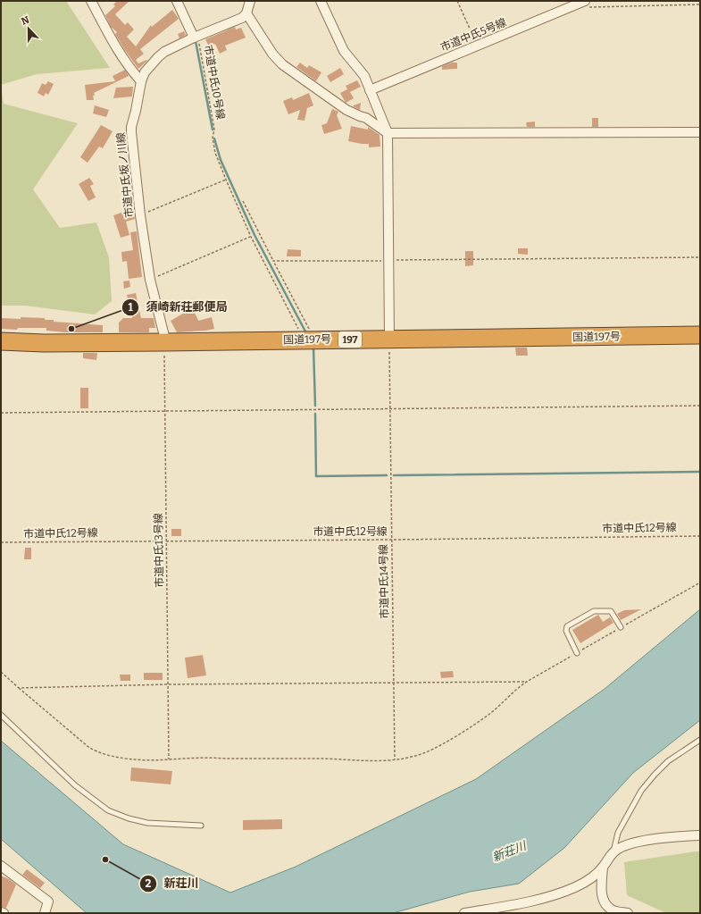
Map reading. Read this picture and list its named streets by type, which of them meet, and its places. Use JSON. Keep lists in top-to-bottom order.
{
  "streets": {
    "highway": ["国道197号", "197"],
    "street": ["市道中氏5号線", "市道中氏坂ノ川線"],
    "path": [
      "市道中氏10号線",
      "市道中氏12号線",
      "市道中氏13号線",
      "市道中氏14号線"
    ]
  },
  "crossings": [
    ["市道中氏10号線", "市道中氏坂ノ川線"],
    ["市道中氏10号線", "国道197号"],
    ["市道中氏坂ノ川線", "国道197号"],
    ["市道中氏坂ノ川線", "市道中氏13号線"],
    ["国道197号", "市道中氏13号線"],
    ["国道197号", "市道中氏14号線"],
    ["市道中氏12号線", "市道中氏13号線"],
    ["市道中氏12号線", "市道中氏14号線"]
  ],
  "water": ["新荘川"],
  "places": ["須崎新荘郵便局", "新荘川"],
  "north": "top"
}
